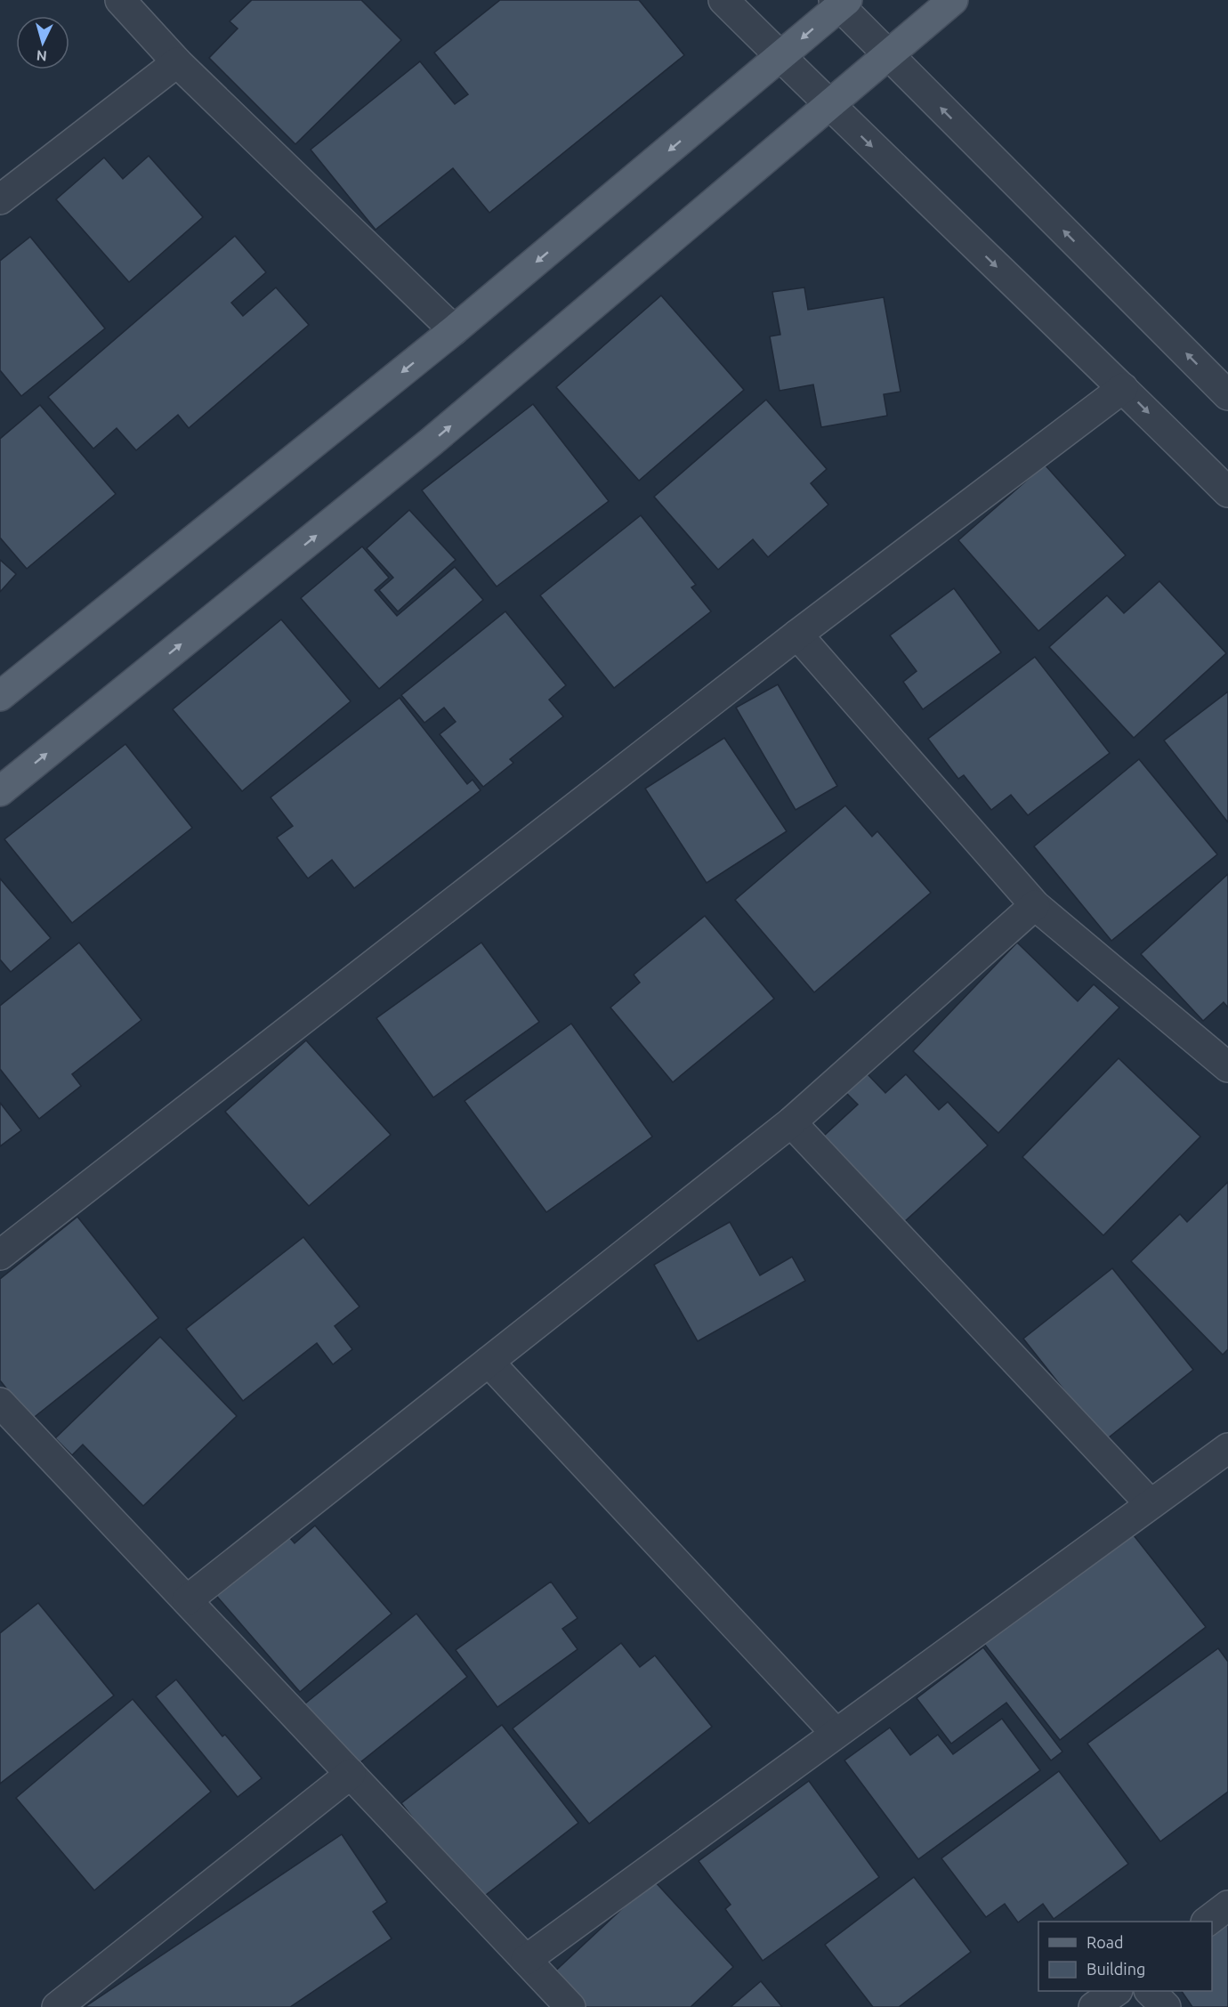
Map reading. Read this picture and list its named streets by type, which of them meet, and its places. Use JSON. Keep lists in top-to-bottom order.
{
  "legend": ["Road", "Building"],
  "north": "bottom"
}
